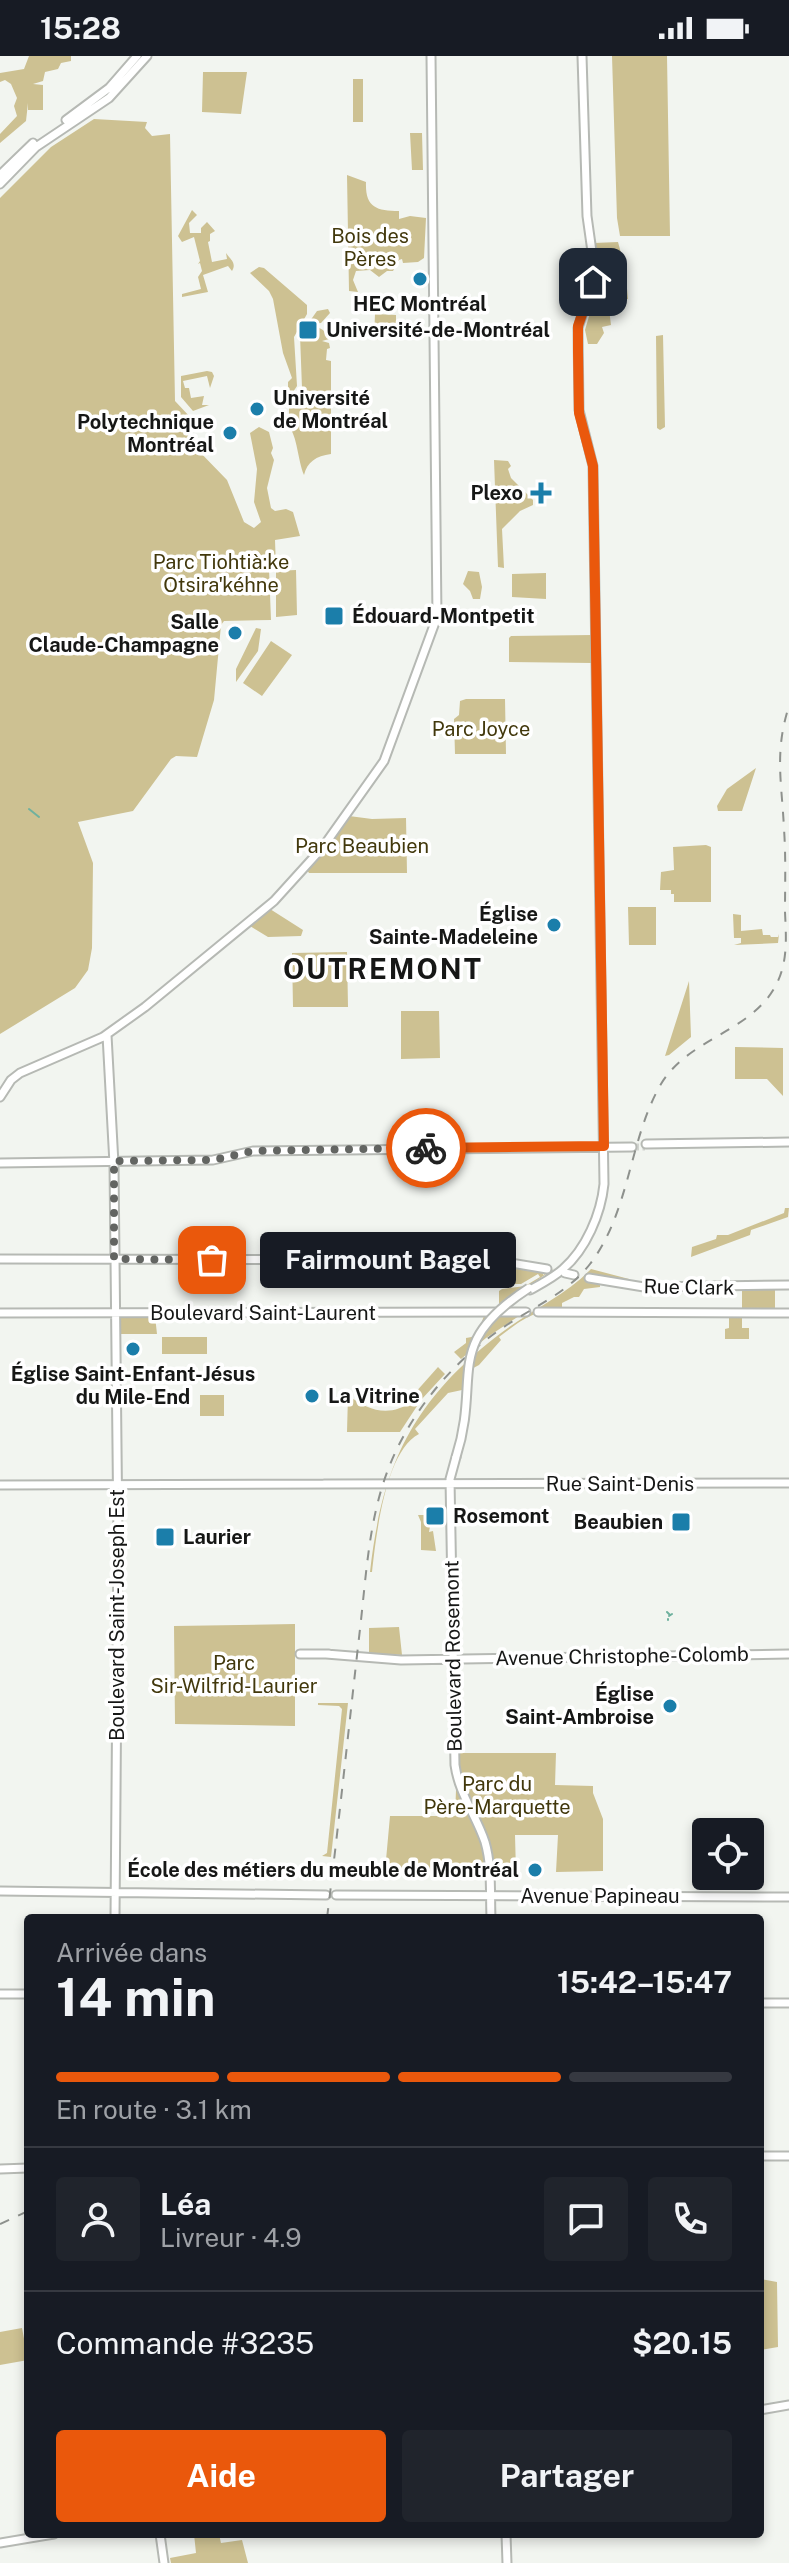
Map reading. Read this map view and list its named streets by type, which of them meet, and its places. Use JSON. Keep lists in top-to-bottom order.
{
  "streets": {
    "main road": [
      "Rue Clark",
      "Boulevard Saint-Laurent",
      "Rue Saint-Denis",
      "Boulevard Saint-Joseph Est",
      "Boulevard Rosemont",
      "Avenue Christophe-Colomb",
      "Avenue Papineau"
    ]
  },
  "crossings": [
    ["Boulevard Saint-Laurent", "Boulevard Saint-Joseph Est"],
    ["Rue Saint-Denis", "Boulevard Saint-Joseph Est"],
    ["Rue Saint-Denis", "Boulevard Rosemont"],
    ["Boulevard Rosemont", "Avenue Christophe-Colomb"],
    ["Boulevard Rosemont", "Avenue Papineau"]
  ],
  "districts": ["OUTREMONT"],
  "parks": [
    "Bois des Pères",
    "Parc Tiohtià:ke Otsira'kéhne",
    "Parc Joyce",
    "Parc Beaubien",
    "Parc Sir-Wilfrid-Laurier",
    "Parc du Père-Marquette"
  ],
  "places": {
    "other": [
      "HEC Montréal",
      "Université de Montréal",
      "Polytechnique Montréal",
      "Salle Claude-Champagne",
      "Église Sainte-Madeleine",
      "Fairmount Bagel",
      "Église Saint-Enfant-Jésus du Mile-End",
      "La Vitrine",
      "Église Saint-Ambroise",
      "École des métiers du meuble de Montréal"
    ],
    "transit": [
      "Université-de-Montréal",
      "Édouard-Montpetit",
      "Rosemont",
      "Beaubien",
      "Laurier"
    ],
    "health": ["Plexo"]
  },
  "page": {
    "status": "15:28",
    "bubble": "Fairmount Bagel",
    "heading": ["14 min", "Arrivée dans", "15:42–15:47"],
    "panel": [
      "Léa",
      "Livreur · 4.9",
      "Commande #3235",
      "$20.15"
    ],
    "bar": "En route · 3.1 km",
    "buttons": ["Aide", "Partager"]
  }
}
